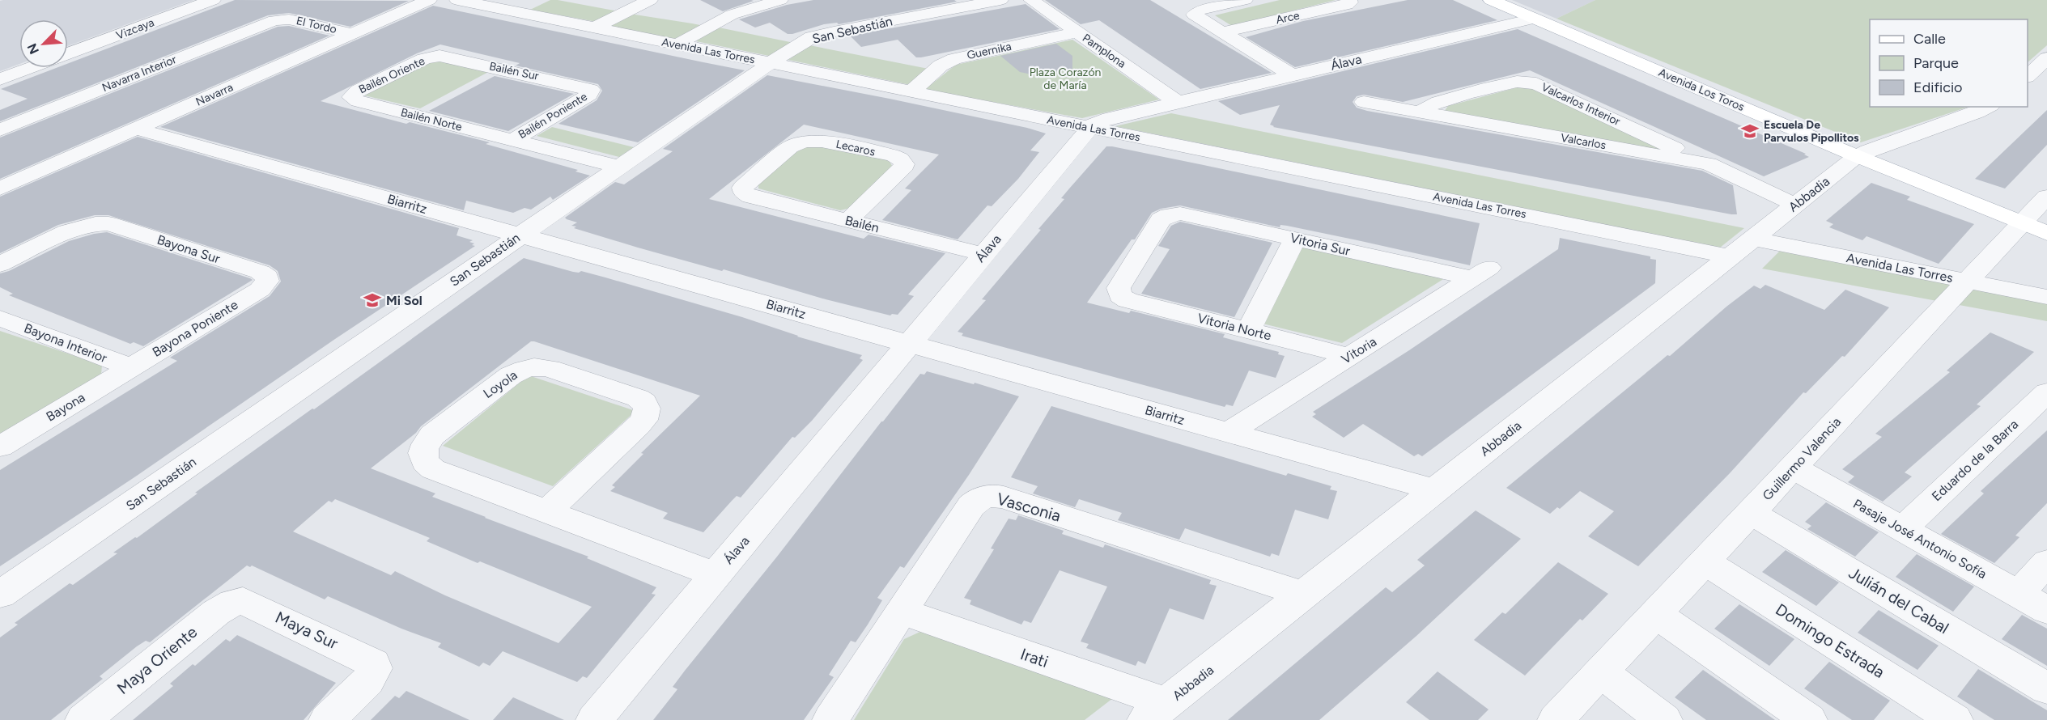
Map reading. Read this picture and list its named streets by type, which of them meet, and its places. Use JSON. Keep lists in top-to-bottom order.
{
  "streets": {
    "main road": ["Avenida Los Toros"],
    "street": [
      "Arce",
      "El Tordo",
      "Vizcaya",
      "San Sebastián",
      "Avenida Las Torres",
      "Guernika",
      "Pamplona",
      "Álava",
      "Bailén Sur",
      "Navarra Interior",
      "Bailén Oriente",
      "Navarra",
      "Valcarlos Interior",
      "Bailén Poniente",
      "Bailén Norte",
      "Valcarlos",
      "Lecaros",
      "Abbadia",
      "Biarritz",
      "Bailén",
      "Vitoria Sur",
      "Bayona Sur",
      "Vitoria Norte",
      "Bayona Poniente",
      "Bayona Interior",
      "Vitoria",
      "Loyola",
      "Bayona",
      "Guillermo Valencia",
      "Eduardo de la Barra",
      "Vasconia",
      "Pasaje José Antonio Sofía",
      "Julián del Cabal",
      "Maya Sur",
      "Domingo Estrada",
      "Irati",
      "Maya Oriente"
    ]
  },
  "crossings": [
    ["El Tordo", "Navarra Interior"],
    ["El Tordo", "Navarra"],
    ["San Sebastián", "Avenida Las Torres"],
    ["San Sebastián", "Biarritz"],
    ["Avenida Las Torres", "Guernika"],
    ["Avenida Las Torres", "Álava"],
    ["Avenida Las Torres", "Abbadia"],
    ["Avenida Las Torres", "Guillermo Valencia"],
    ["Guernika", "Pamplona"],
    ["Pamplona", "Álava"],
    ["Álava", "Avenida Los Toros"],
    ["Álava", "Biarritz"],
    ["Álava", "Bailén"],
    ["Álava", "Loyola"],
    ["Bailén Sur", "Bailén Oriente"],
    ["Bailén Sur", "Bailén Poniente"],
    ["Bailén Oriente", "Bailén Norte"],
    ["Avenida Los Toros", "Abbadia"],
    ["Avenida Los Toros", "Guillermo Valencia"],
    ["Navarra", "Biarritz"],
    ["Valcarlos Interior", "Valcarlos"],
    ["Bailén Poniente", "Bailén Norte"],
    ["Valcarlos", "Abbadia"],
    ["Lecaros", "Bailén"],
    ["Abbadia", "Biarritz"],
    ["Abbadia", "Vasconia"],
    ["Abbadia", "Irati"],
    ["Biarritz", "Vitoria"],
    ["Vitoria Sur", "Vitoria Norte"],
    ["Vitoria Sur", "Vitoria"],
    ["Bayona Sur", "Bayona Poniente"],
    ["Vitoria Norte", "Vitoria"],
    ["Bayona Poniente", "Bayona Interior"],
    ["Bayona Poniente", "Bayona"],
    ["Bayona Interior", "Bayona"],
    ["Guillermo Valencia", "Pasaje José Antonio Sofía"],
    ["Guillermo Valencia", "Julián del Cabal"],
    ["Guillermo Valencia", "Domingo Estrada"],
    ["Eduardo de la Barra", "Pasaje José Antonio Sofía"],
    ["Vasconia", "Irati"],
    ["Maya Sur", "Maya Oriente"]
  ],
  "parks": ["Plaza Corazón de María"],
  "places": {
    "school or university": ["Escuela De Parvulos Pipollitos", "Mi Sol"]
  },
  "legend": ["Calle", "Parque", "Edificio"],
  "north": "bottom left"
}
